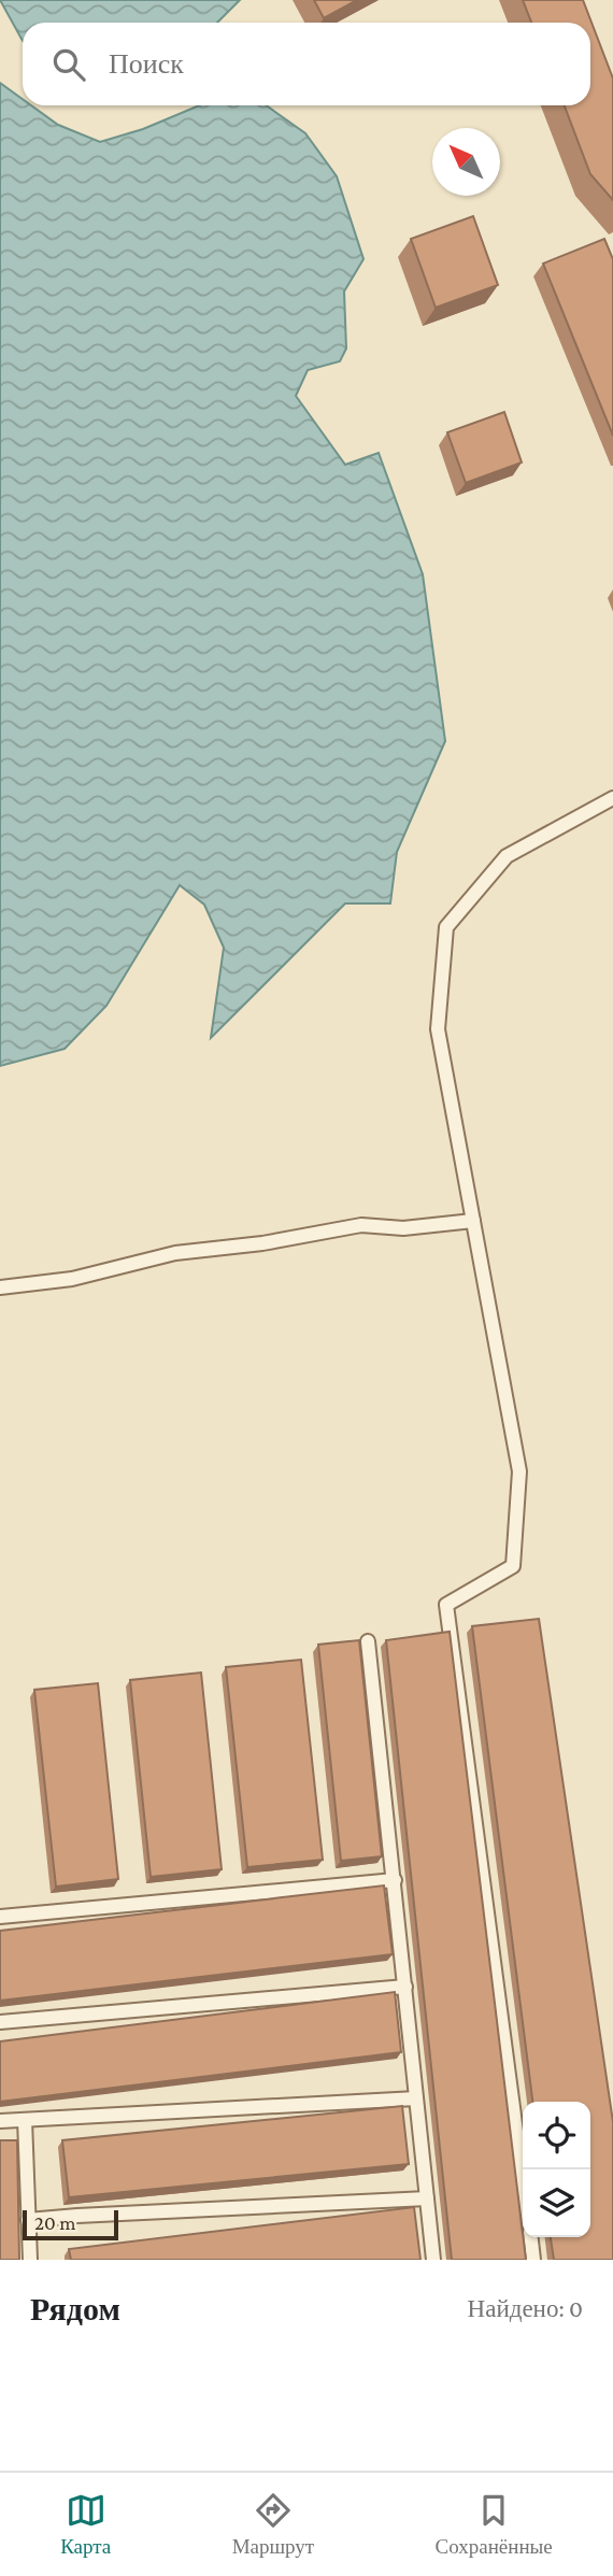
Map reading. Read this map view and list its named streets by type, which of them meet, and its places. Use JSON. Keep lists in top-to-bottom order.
{
  "scale_bar": "20 m",
  "north": "top left",
  "page": {
    "search": "Поиск",
    "scale": "20 m",
    "heading": ["Рядом", "Найдено: 0"],
    "nav": ["Карта", "Маршрут", "Сохранённые"]
  }
}
